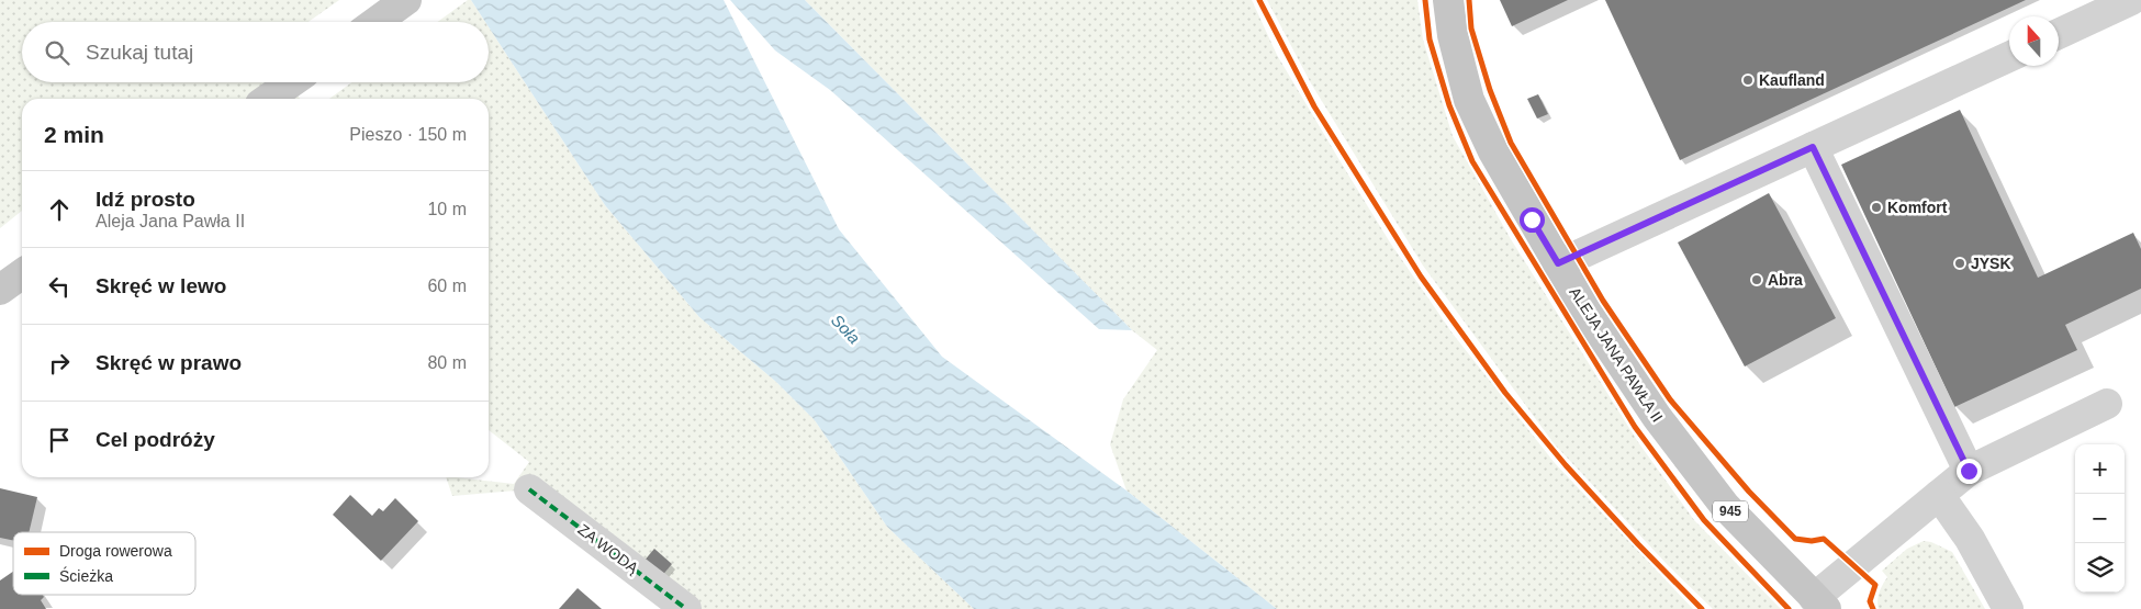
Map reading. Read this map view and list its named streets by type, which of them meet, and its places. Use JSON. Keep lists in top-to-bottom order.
{
  "streets": {
    "main road": ["ALEJA JANA PAWŁA II", "945"],
    "street": ["ZA WODĄ"]
  },
  "water": ["Soła"],
  "places": [
    "Kaufland",
    "Komfort",
    "JYSK",
    "Abra"
  ],
  "legend": ["Droga rowerowa", "Ścieżka"],
  "north": "top",
  "page": {
    "search": "Szukaj tutaj",
    "heading": ["2 min", "Pieszo · 150 m"],
    "list": [
      ["Idź prosto", "Aleja Jana Pawła II", "10 m"],
      ["Skręć w lewo", "60 m"],
      ["Skręć w prawo", "80 m"],
      "Cel podróży"
    ],
    "map_buttons": ["+", "−"]
  }
}
